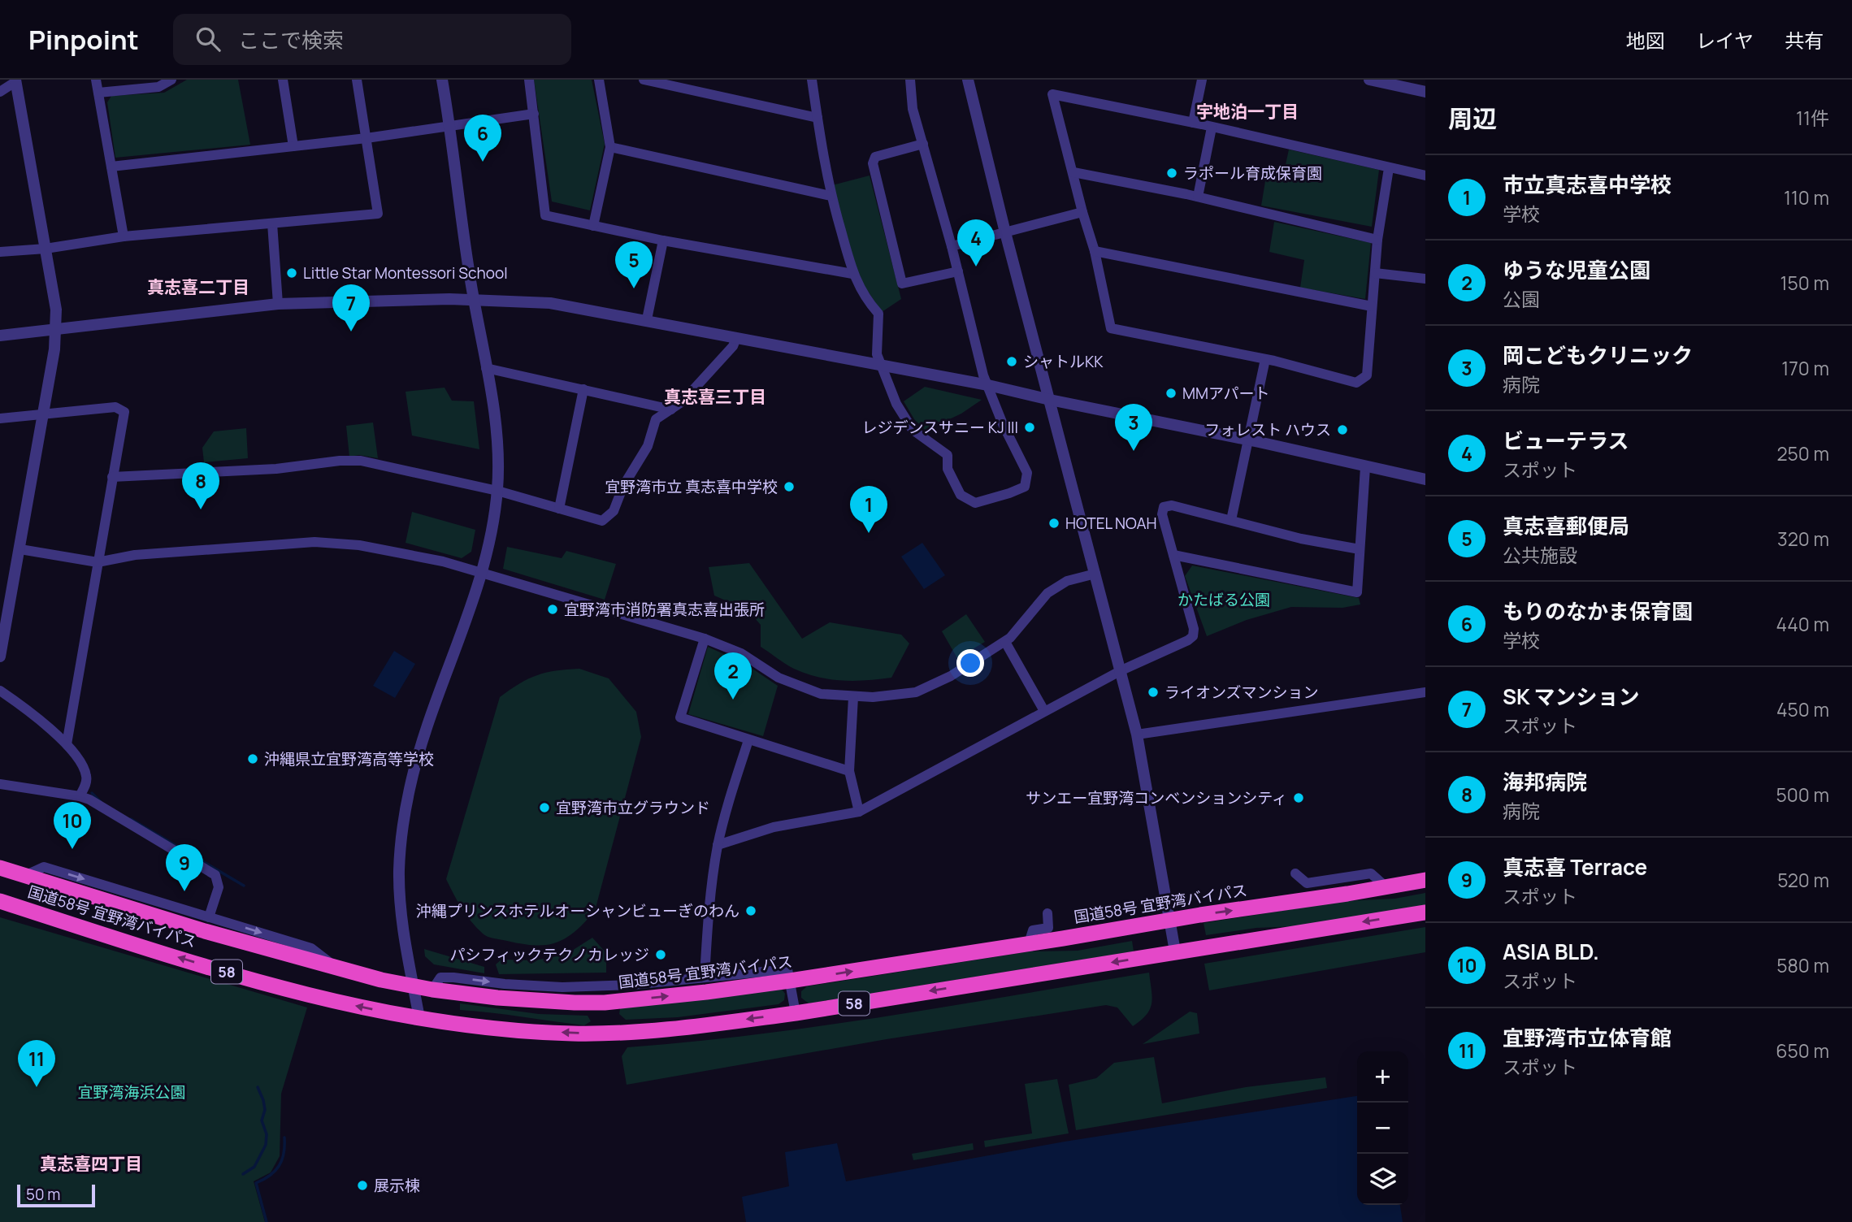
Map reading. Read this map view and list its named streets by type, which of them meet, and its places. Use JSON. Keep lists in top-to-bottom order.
{
  "streets": {
    "highway": ["国道58号 宜野湾バイパス", "58"]
  },
  "districts": [
    "宇地泊一丁目",
    "真志喜二丁目",
    "真志喜三丁目",
    "真志喜四丁目"
  ],
  "parks": ["かたばる公園", "宜野湾海浜公園"],
  "places": [
    "ラポール育成保育園",
    "Little Star Montessori School",
    "シャトルKK",
    "MMアパート",
    "レジデンスサニー KJ III",
    "フォレスト ハウス",
    "宜野湾市立 真志喜中学校",
    "HOTEL NOAH",
    "宜野湾市消防署真志喜出張所",
    "ライオンズマンション",
    "沖縄県立宜野湾高等学校",
    "サンエー宜野湾コンベンションシティ",
    "宜野湾市立グラウンド",
    "沖縄プリンスホテルオーシャンビューぎのわん",
    "パシフィックテクノカレッジ",
    "展示棟"
  ],
  "scale_bar": "50 m",
  "page": {
    "header": "Pinpoint",
    "search": "ここで検索",
    "nav": ["地図", "レイヤ", "共有"],
    "heading": ["周辺", "11件"],
    "pins": [
      "6",
      "4",
      "5",
      "7",
      "3",
      "8",
      "1",
      "2",
      "10",
      "9",
      "11"
    ],
    "list": [
      {
        "mark": "1",
        "name": "市立真志喜中学校",
        "note": "学校",
        "value": "110 m"
      },
      {
        "mark": "2",
        "name": "ゆうな児童公園",
        "note": "公園",
        "value": "150 m"
      },
      {
        "mark": "3",
        "name": "岡こどもクリニック",
        "note": "病院",
        "value": "170 m"
      },
      {
        "mark": "4",
        "name": "ビューテラス",
        "note": "スポット",
        "value": "250 m"
      },
      {
        "mark": "5",
        "name": "真志喜郵便局",
        "note": "公共施設",
        "value": "320 m"
      },
      {
        "mark": "6",
        "name": "もりのなかま保育園",
        "note": "学校",
        "value": "440 m"
      },
      {
        "mark": "7",
        "name": "SK マンション",
        "note": "スポット",
        "value": "450 m"
      },
      {
        "mark": "8",
        "name": "海邦病院",
        "note": "病院",
        "value": "500 m"
      },
      {
        "mark": "9",
        "name": "真志喜 Terrace",
        "note": "スポット",
        "value": "520 m"
      },
      {
        "mark": "10",
        "name": "ASIA BLD.",
        "note": "スポット",
        "value": "580 m"
      },
      {
        "mark": "11",
        "name": "宜野湾市立体育館",
        "note": "スポット",
        "value": "650 m"
      }
    ],
    "map_buttons": ["+", "−"],
    "scale": "50 m"
  }
}
